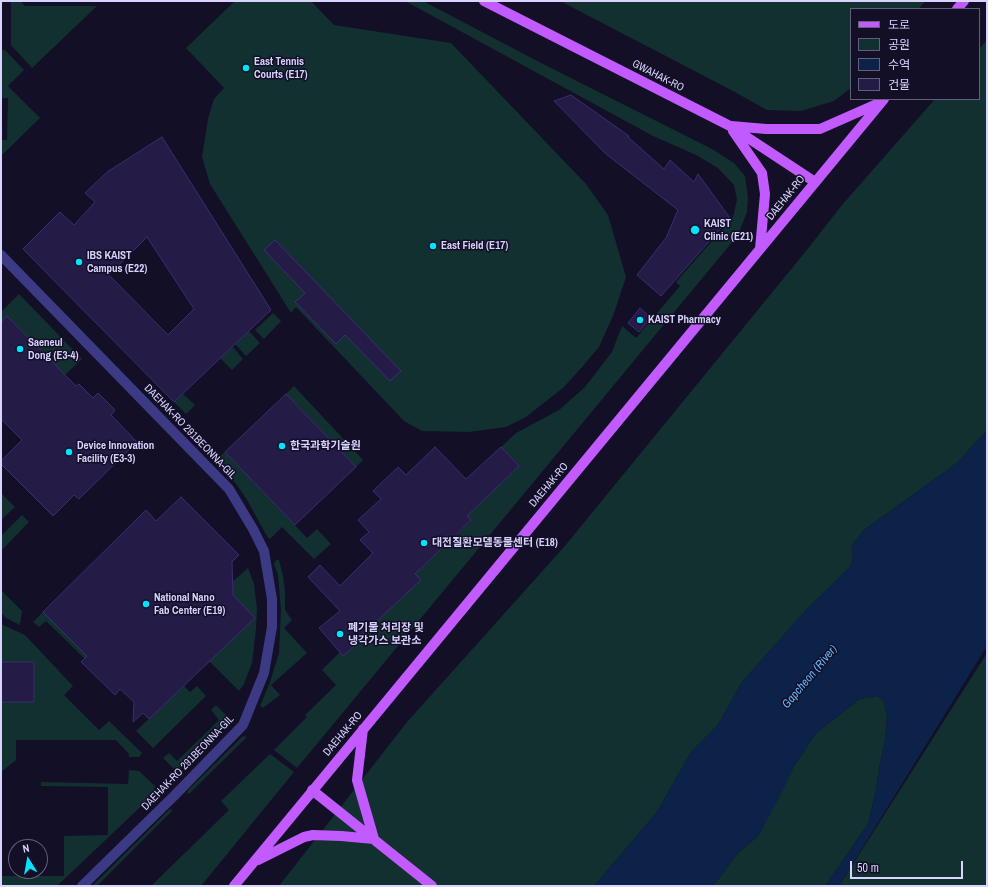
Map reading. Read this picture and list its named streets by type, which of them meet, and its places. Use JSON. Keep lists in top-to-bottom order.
{
  "streets": {
    "main road": ["GWAHAK-RO", "DAEHAK-RO"],
    "street": ["DAEHAK-RO 291BEONNA-GIL"]
  },
  "crossings": [
    ["GWAHAK-RO", "DAEHAK-RO"]
  ],
  "water": ["Gapcheon (River)"],
  "places": [
    "East Tennis Courts (E17)",
    "KAIST Clinic (E21)",
    "East Field (E17)",
    "IBS KAIST Campus (E22)",
    "KAIST Pharmacy",
    "Saeneul Dong (E3-4)",
    "한국과학기술원",
    "Device Innovation Facility (E3-3)",
    "대전질환모델동물센터 (E18)",
    "National Nano Fab Center (E19)",
    "폐기물 처리장 및 냉각가스 보관소"
  ],
  "legend": [
    "도로",
    "공원",
    "수역",
    "건물"
  ],
  "scale_bar": "50 m",
  "north": "top"
}
